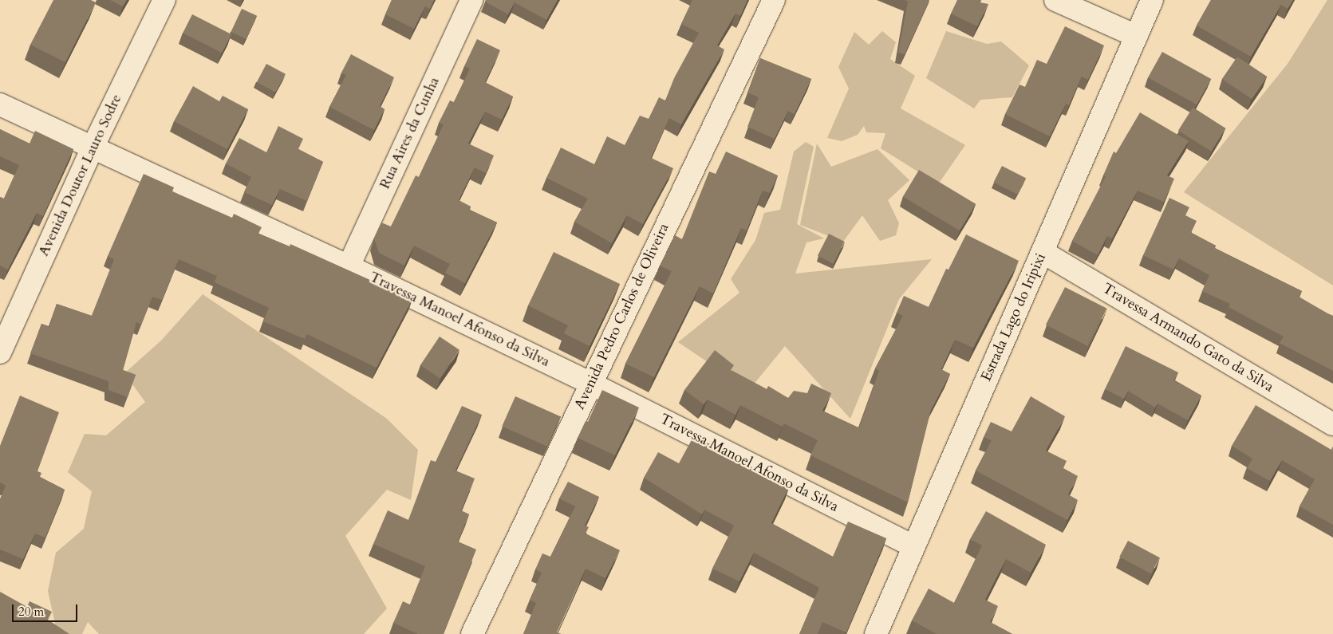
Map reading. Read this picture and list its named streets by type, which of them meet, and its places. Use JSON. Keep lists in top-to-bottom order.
{
  "streets": {
    "street": [
      "Rua Aires da Cunha",
      "Avenida Doutor Lauro Sodre",
      "Avenida Pedro Carlos de Oliveira",
      "Estrada Lago do Iripixi",
      "Travessa Manoel Afonso da Silva",
      "Travessa Armando Gato da Silva"
    ]
  },
  "crossings": [
    ["Rua Aires da Cunha", "Travessa Manoel Afonso da Silva"],
    ["Avenida Doutor Lauro Sodre", "Travessa Manoel Afonso da Silva"],
    ["Avenida Pedro Carlos de Oliveira", "Travessa Manoel Afonso da Silva"],
    ["Estrada Lago do Iripixi", "Travessa Manoel Afonso da Silva"],
    ["Estrada Lago do Iripixi", "Travessa Armando Gato da Silva"]
  ],
  "scale_bar": "20 m"
}
